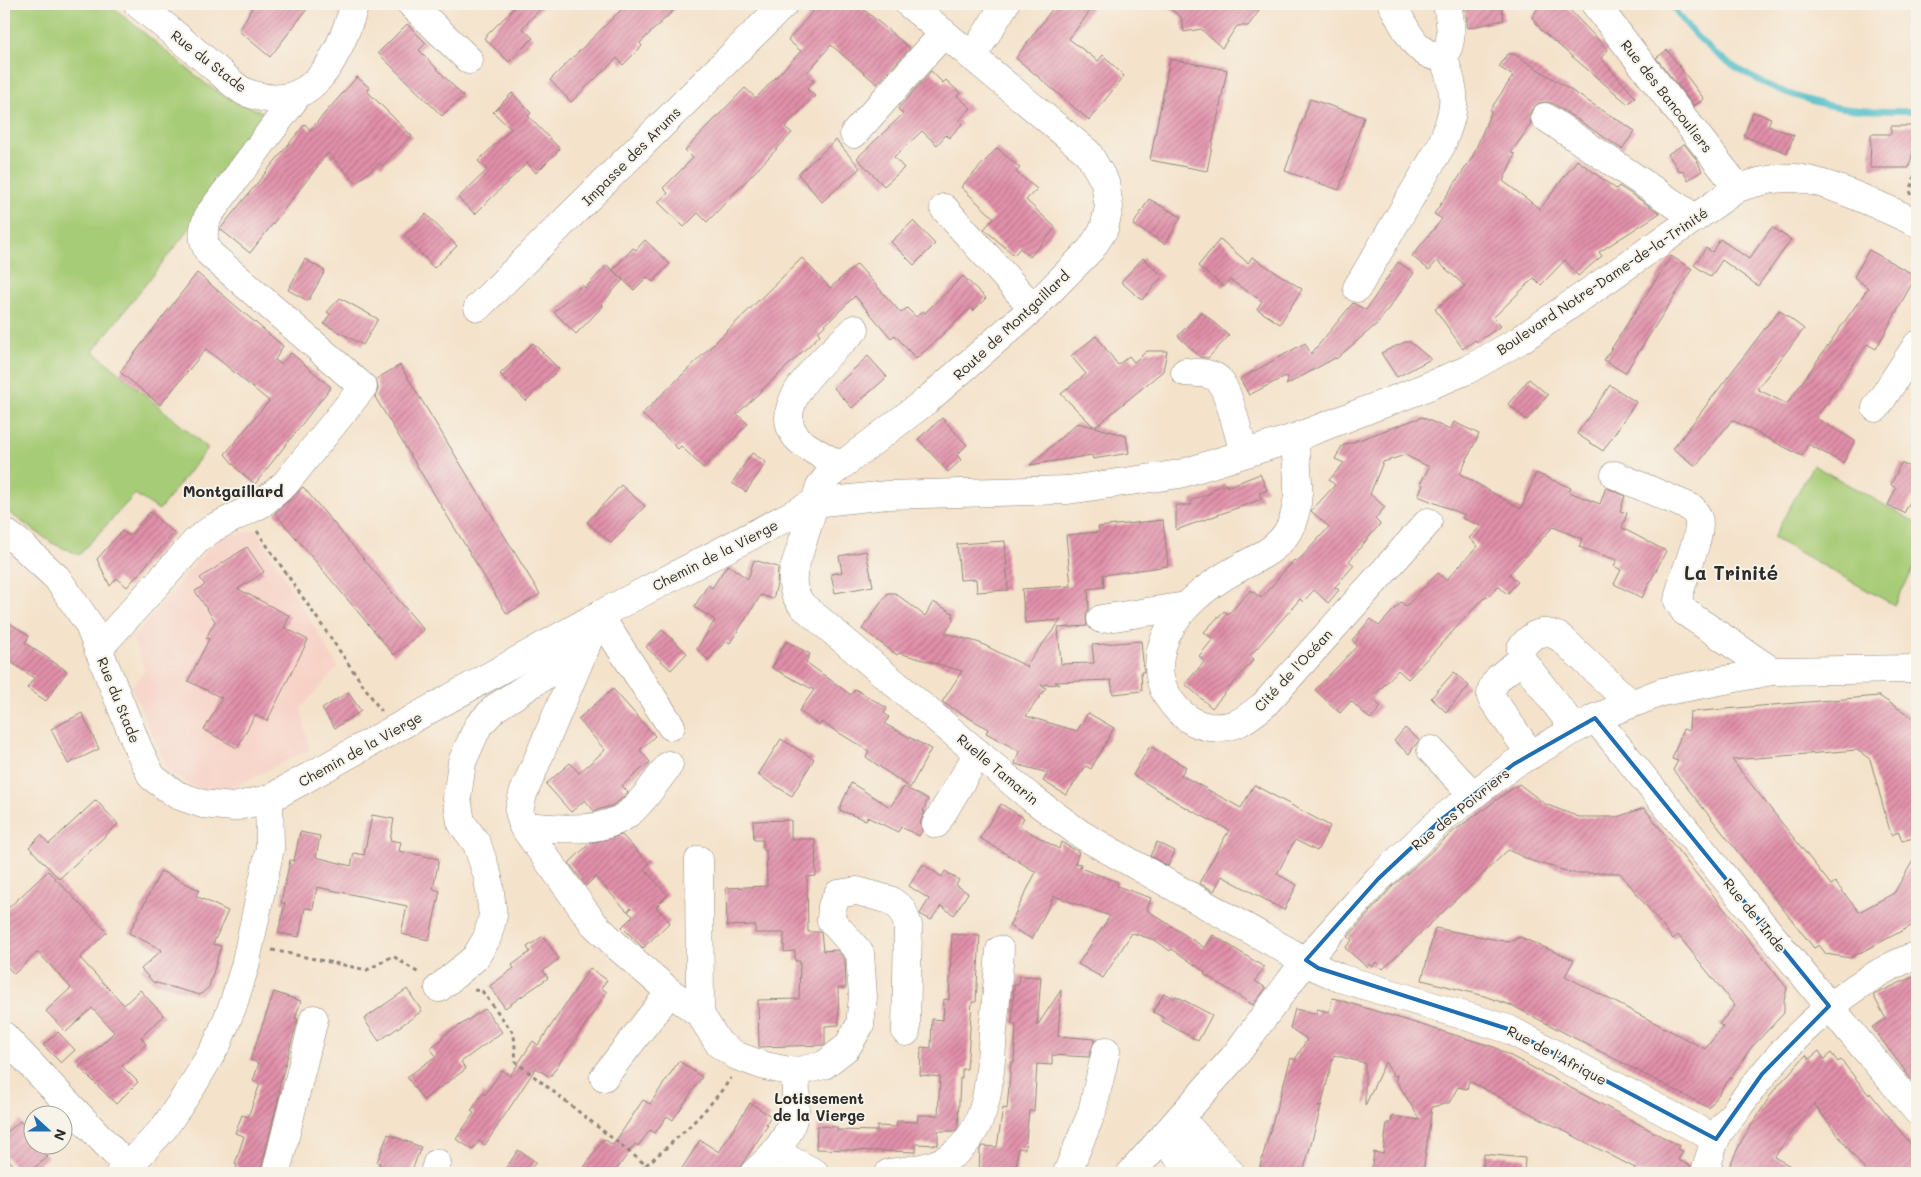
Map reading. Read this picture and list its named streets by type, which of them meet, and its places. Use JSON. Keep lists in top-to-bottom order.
{
  "streets": {
    "street": [
      "Rue du Stade",
      "Rue des Bancouliers",
      "Impasse des Arums",
      "Boulevard Notre-Dame-de-la-Trinité",
      "Route de Montgaillard",
      "Chemin de la Vierge",
      "Cité de l'Océan",
      "Ruelle Tamarin",
      "Rue des Poivriers",
      "Rue de l'Inde",
      "Rue de l'Afrique"
    ]
  },
  "crossings": [
    ["Rue du Stade", "Chemin de la Vierge"],
    ["Rue des Bancouliers", "Boulevard Notre-Dame-de-la-Trinité"],
    ["Boulevard Notre-Dame-de-la-Trinité", "Route de Montgaillard"],
    ["Boulevard Notre-Dame-de-la-Trinité", "Chemin de la Vierge"],
    ["Boulevard Notre-Dame-de-la-Trinité", "Cité de l'Océan"],
    ["Boulevard Notre-Dame-de-la-Trinité", "Ruelle Tamarin"],
    ["Route de Montgaillard", "Chemin de la Vierge"],
    ["Route de Montgaillard", "Ruelle Tamarin"],
    ["Chemin de la Vierge", "Ruelle Tamarin"],
    ["Ruelle Tamarin", "Rue des Poivriers"],
    ["Ruelle Tamarin", "Rue de l'Afrique"],
    ["Rue des Poivriers", "Rue de l'Inde"],
    ["Rue des Poivriers", "Rue de l'Afrique"]
  ],
  "districts": ["Montgaillard", "La Trinité", "Lotissement de la Vierge"],
  "north": "right"
}
